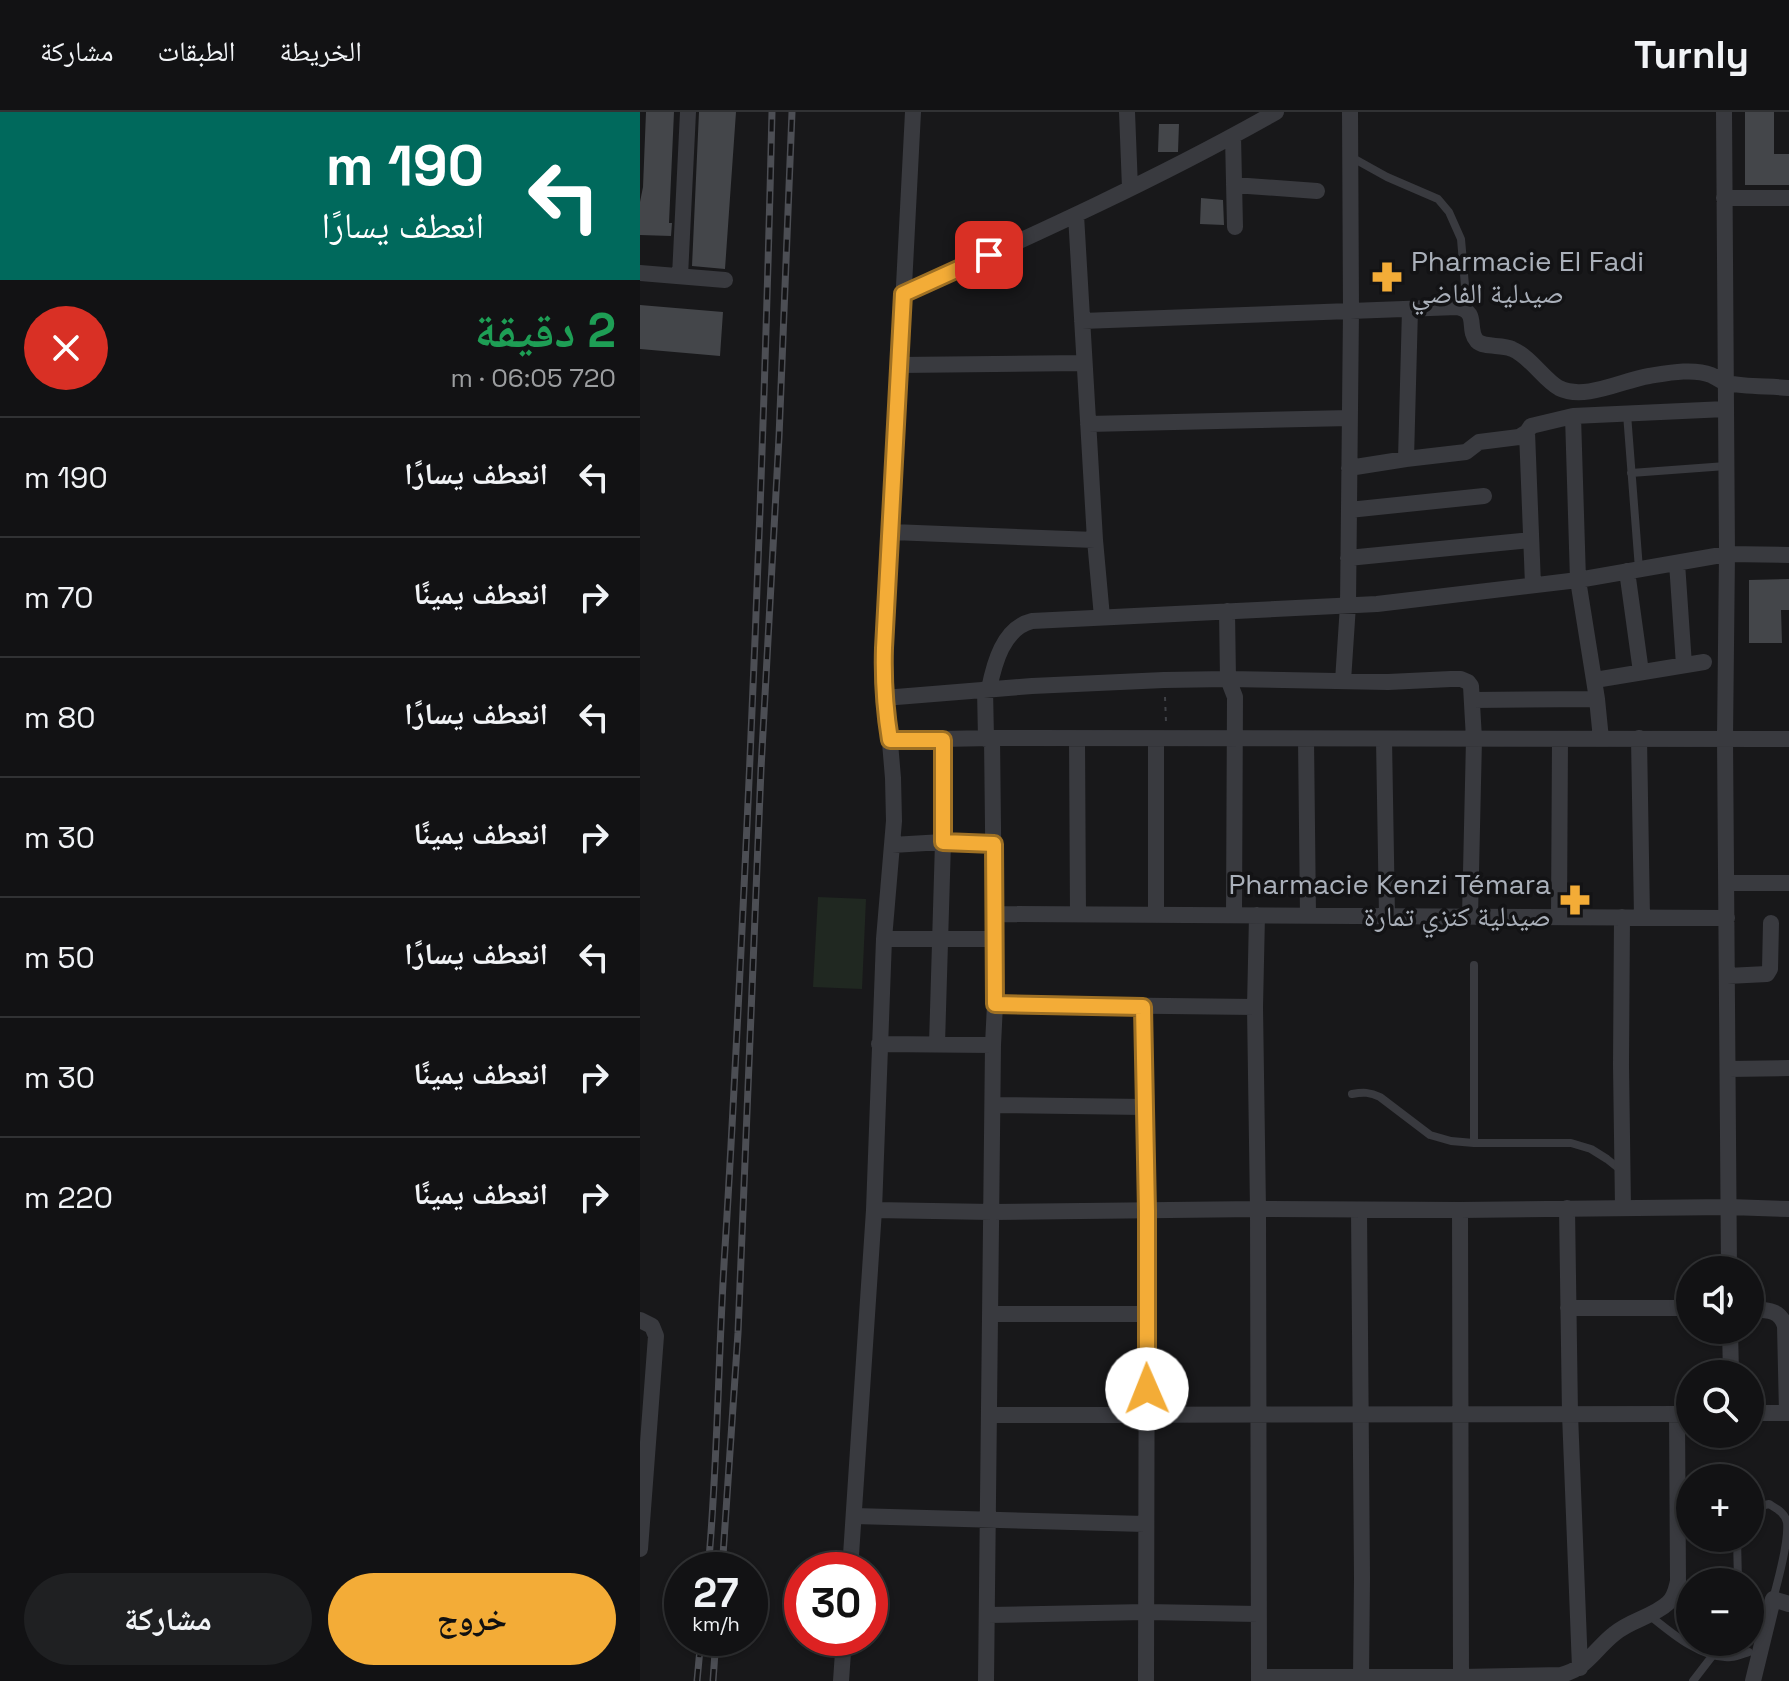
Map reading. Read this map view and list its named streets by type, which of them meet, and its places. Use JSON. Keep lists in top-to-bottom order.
{
  "places": {
    "pharmacy": ["Pharmacie El Fadi صيدلية الفاضي", "Pharmacie Kenzi Témara صيدلية كنزي تمارة"]
  },
  "page": {
    "header": "Turnly",
    "nav": ["الخريطة", "الطبقات", "مشاركة"],
    "turn": ["190 m", "انعطف يسارًا"],
    "heading": ["2 دقيقة", "720 m · 06:05"],
    "list": [
      {
        "name": "انعطف يسارًا",
        "value": "190 m"
      },
      {
        "name": "انعطف يمينًا",
        "value": "70 m"
      },
      {
        "name": "انعطف يسارًا",
        "value": "80 m"
      },
      {
        "name": "انعطف يمينًا",
        "value": "30 m"
      },
      {
        "name": "انعطف يسارًا",
        "value": "50 m"
      },
      {
        "name": "انعطف يمينًا",
        "value": "30 m"
      },
      {
        "name": "انعطف يمينًا",
        "value": "220 m"
      }
    ],
    "map_buttons": ["+", "−"],
    "speed": "27 km/h",
    "limit": "30",
    "buttons": ["خروج", "مشاركة"]
  }
}
